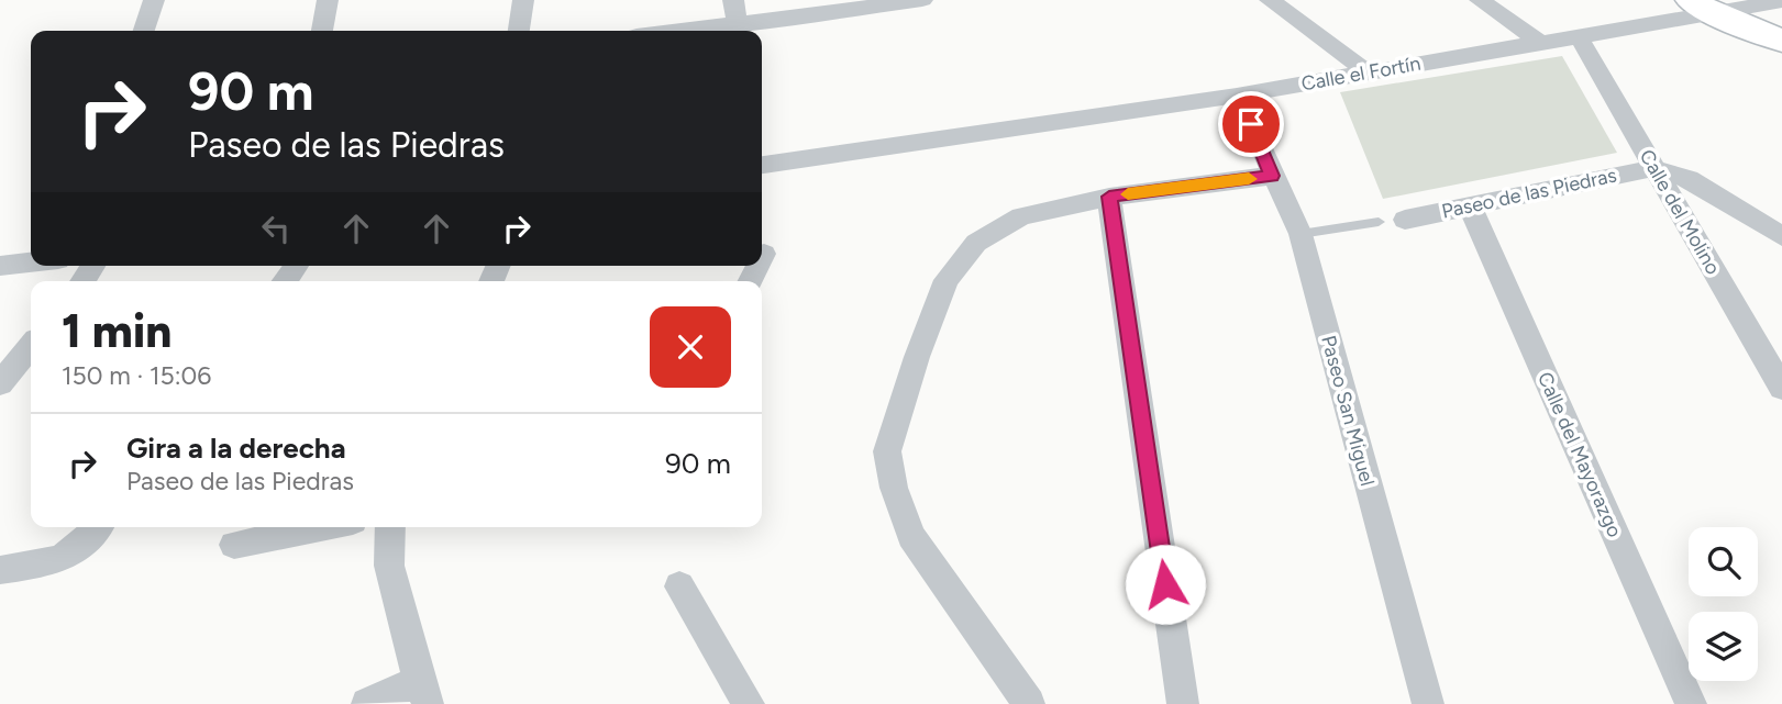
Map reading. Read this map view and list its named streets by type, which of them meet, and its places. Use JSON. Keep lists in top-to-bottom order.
{
  "streets": {
    "street": [
      "Calle el Fortín",
      "Paseo de las Piedras",
      "Calle del Molino",
      "Paseo San Miguel",
      "Calle del Mayorazgo"
    ]
  },
  "crossings": [
    ["Calle el Fortín", "Calle del Molino"],
    ["Paseo de las Piedras", "Calle del Molino"],
    ["Paseo de las Piedras", "Calle del Mayorazgo"]
  ],
  "page": {
    "turn": ["90 m", "Paseo de las Piedras"],
    "heading": ["1 min", "150 m · 15:06"],
    "list": [
      {
        "name": "Gira a la derecha",
        "note": "Paseo de las Piedras",
        "value": "90 m"
      }
    ]
  }
}
